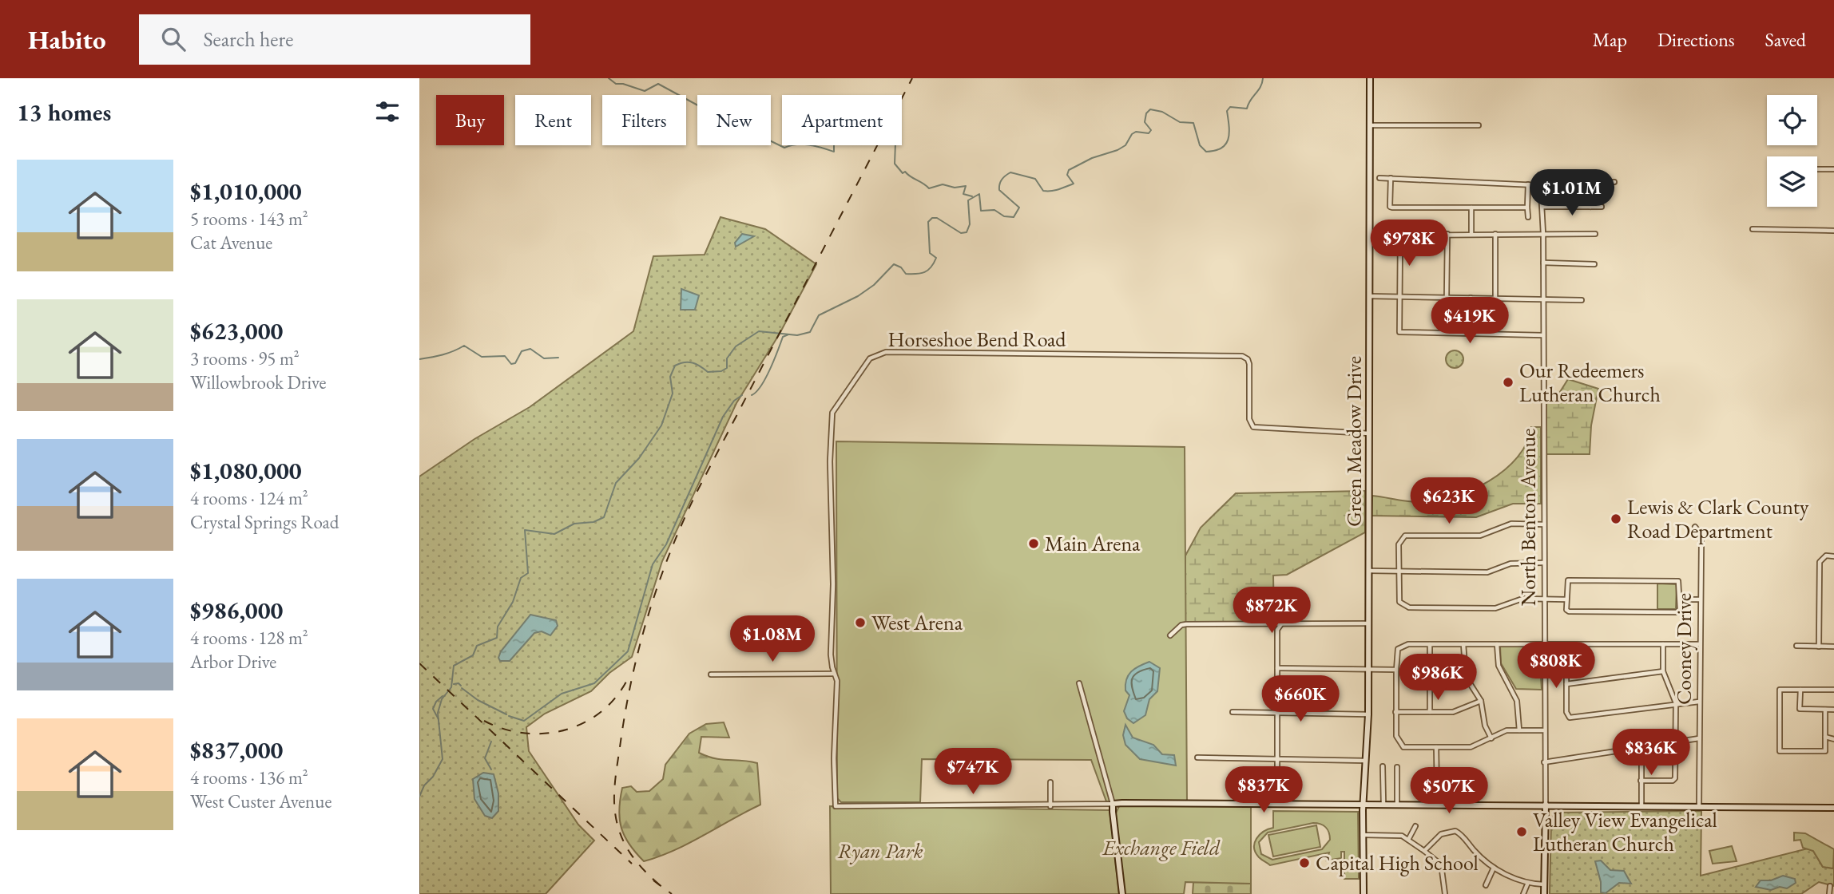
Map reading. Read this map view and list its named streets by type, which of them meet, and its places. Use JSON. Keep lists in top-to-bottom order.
{
  "streets": {
    "main road": ["Green Meadow Drive", "North Benton Avenue"],
    "street": ["Horseshoe Bend Road", "Cooney Drive"]
  },
  "crossings": [
    ["Horseshoe Bend Road", "Green Meadow Drive"]
  ],
  "parks": ["Exchange Field", "Ryan Park"],
  "places": [
    "Our Redeemers Lutheran Church",
    "Lewis & Clark County Road Department",
    "Main Arena",
    "West Arena",
    "Valley View Evangelical Lutheran Church",
    "Capital High School"
  ],
  "page": {
    "header": "Habito",
    "search": "Search here",
    "nav": ["Map", "Directions", "Saved"],
    "heading": "13 homes",
    "chip": [
      "Buy",
      "Rent",
      "Filters",
      "New",
      "Apartment"
    ],
    "list": [
      {
        "name": "$1,010,000",
        "note": "5 rooms · 143 m² · Cat Avenue"
      },
      {
        "name": "$623,000",
        "note": "3 rooms · 95 m² · Willowbrook Drive"
      },
      {
        "name": "$1,080,000",
        "note": "4 rooms · 124 m² · Crystal Springs Road"
      },
      {
        "name": "$986,000",
        "note": "4 rooms · 128 m² · Arbor Drive"
      },
      {
        "name": "$837,000",
        "note": "4 rooms · 136 m² · West Custer Avenue"
      }
    ],
    "price": [
      "$1.01M",
      "$978K",
      "$419K",
      "$623K",
      "$872K",
      "$1.08M",
      "$808K",
      "$986K",
      "$660K",
      "$836K",
      "$747K",
      "$837K",
      "$507K"
    ]
  }
}
